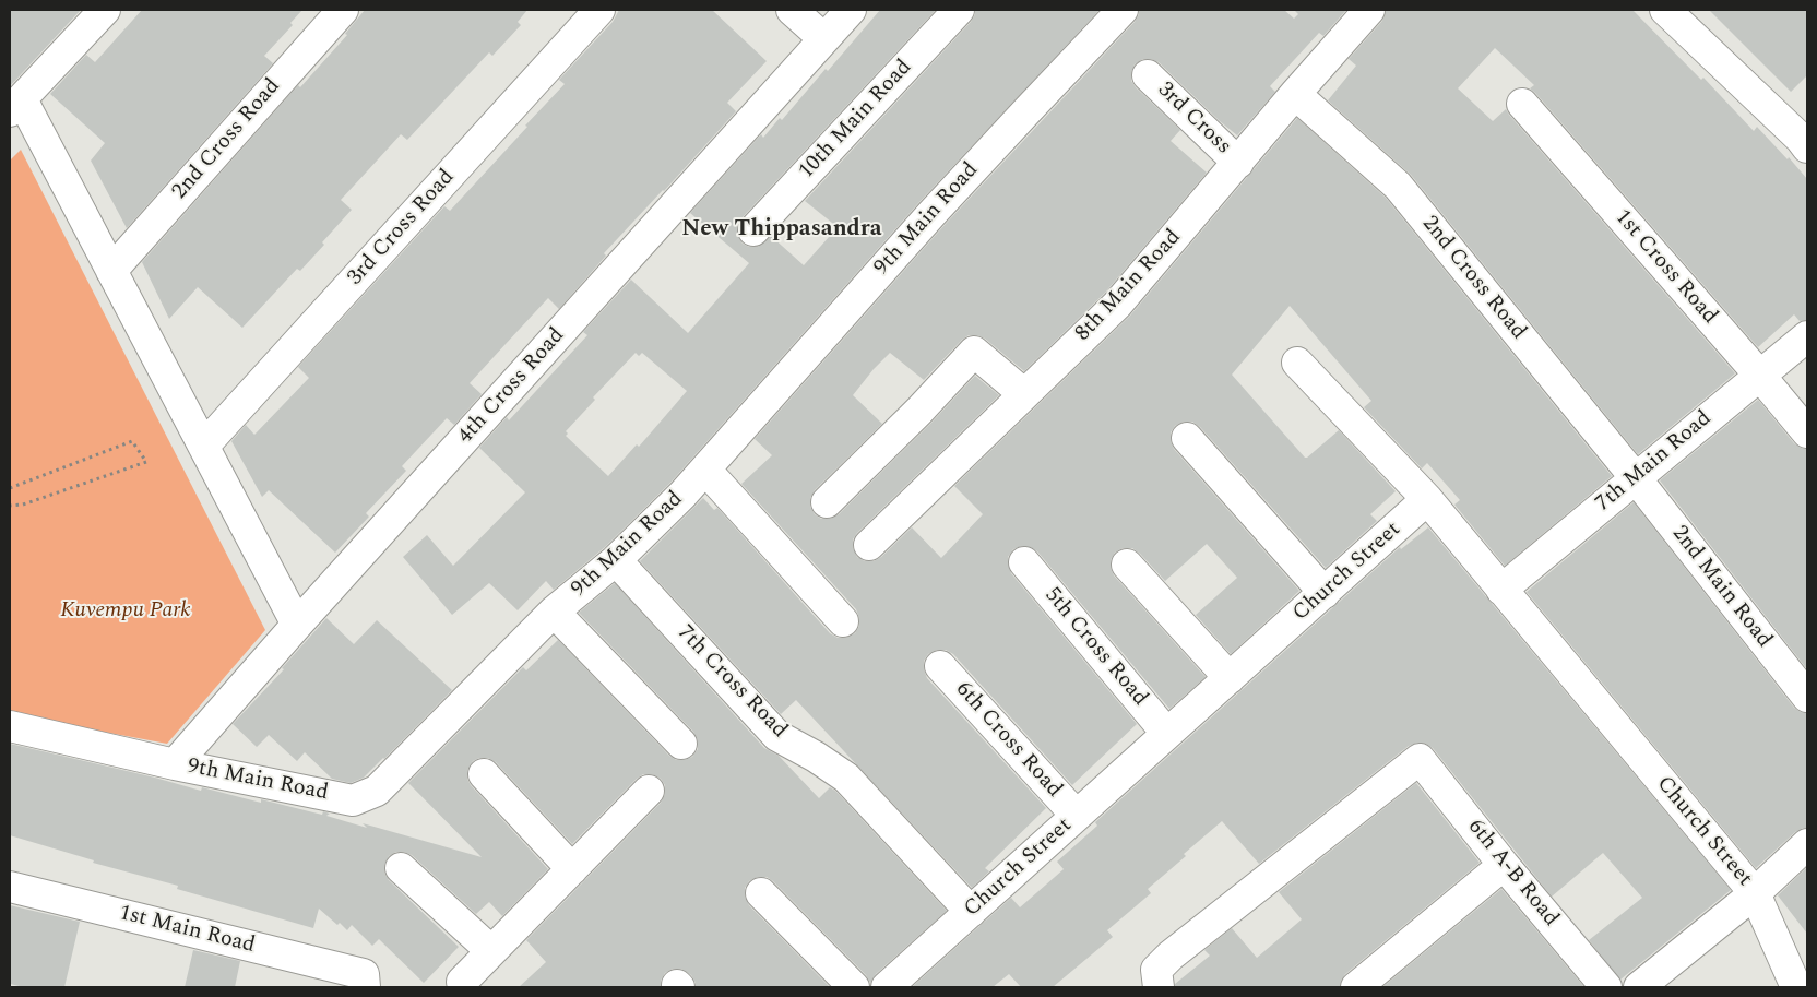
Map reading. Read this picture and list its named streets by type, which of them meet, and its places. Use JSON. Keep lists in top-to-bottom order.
{
  "streets": {
    "street": [
      "3rd Cross",
      "10th Main Road",
      "2nd Cross Road",
      "9th Main Road",
      "3rd Cross Road",
      "1st Cross Road",
      "8th Main Road",
      "4th Cross Road",
      "7th Main Road",
      "Church Street",
      "2nd Main Road",
      "5th Cross Road",
      "7th Cross Road",
      "6th Cross Road",
      "6th A-B Road",
      "1st Main Road"
    ]
  },
  "crossings": [
    ["3rd Cross", "8th Main Road"],
    ["2nd Cross Road", "8th Main Road"],
    ["2nd Cross Road", "7th Main Road"],
    ["2nd Cross Road", "2nd Main Road"],
    ["9th Main Road", "4th Cross Road"],
    ["9th Main Road", "7th Cross Road"],
    ["1st Cross Road", "7th Main Road"],
    ["7th Main Road", "Church Street"],
    ["7th Main Road", "2nd Main Road"],
    ["Church Street", "5th Cross Road"],
    ["Church Street", "7th Cross Road"],
    ["Church Street", "6th Cross Road"]
  ],
  "districts": ["New Thippasandra"],
  "parks": ["Kuvempu Park"]
}
